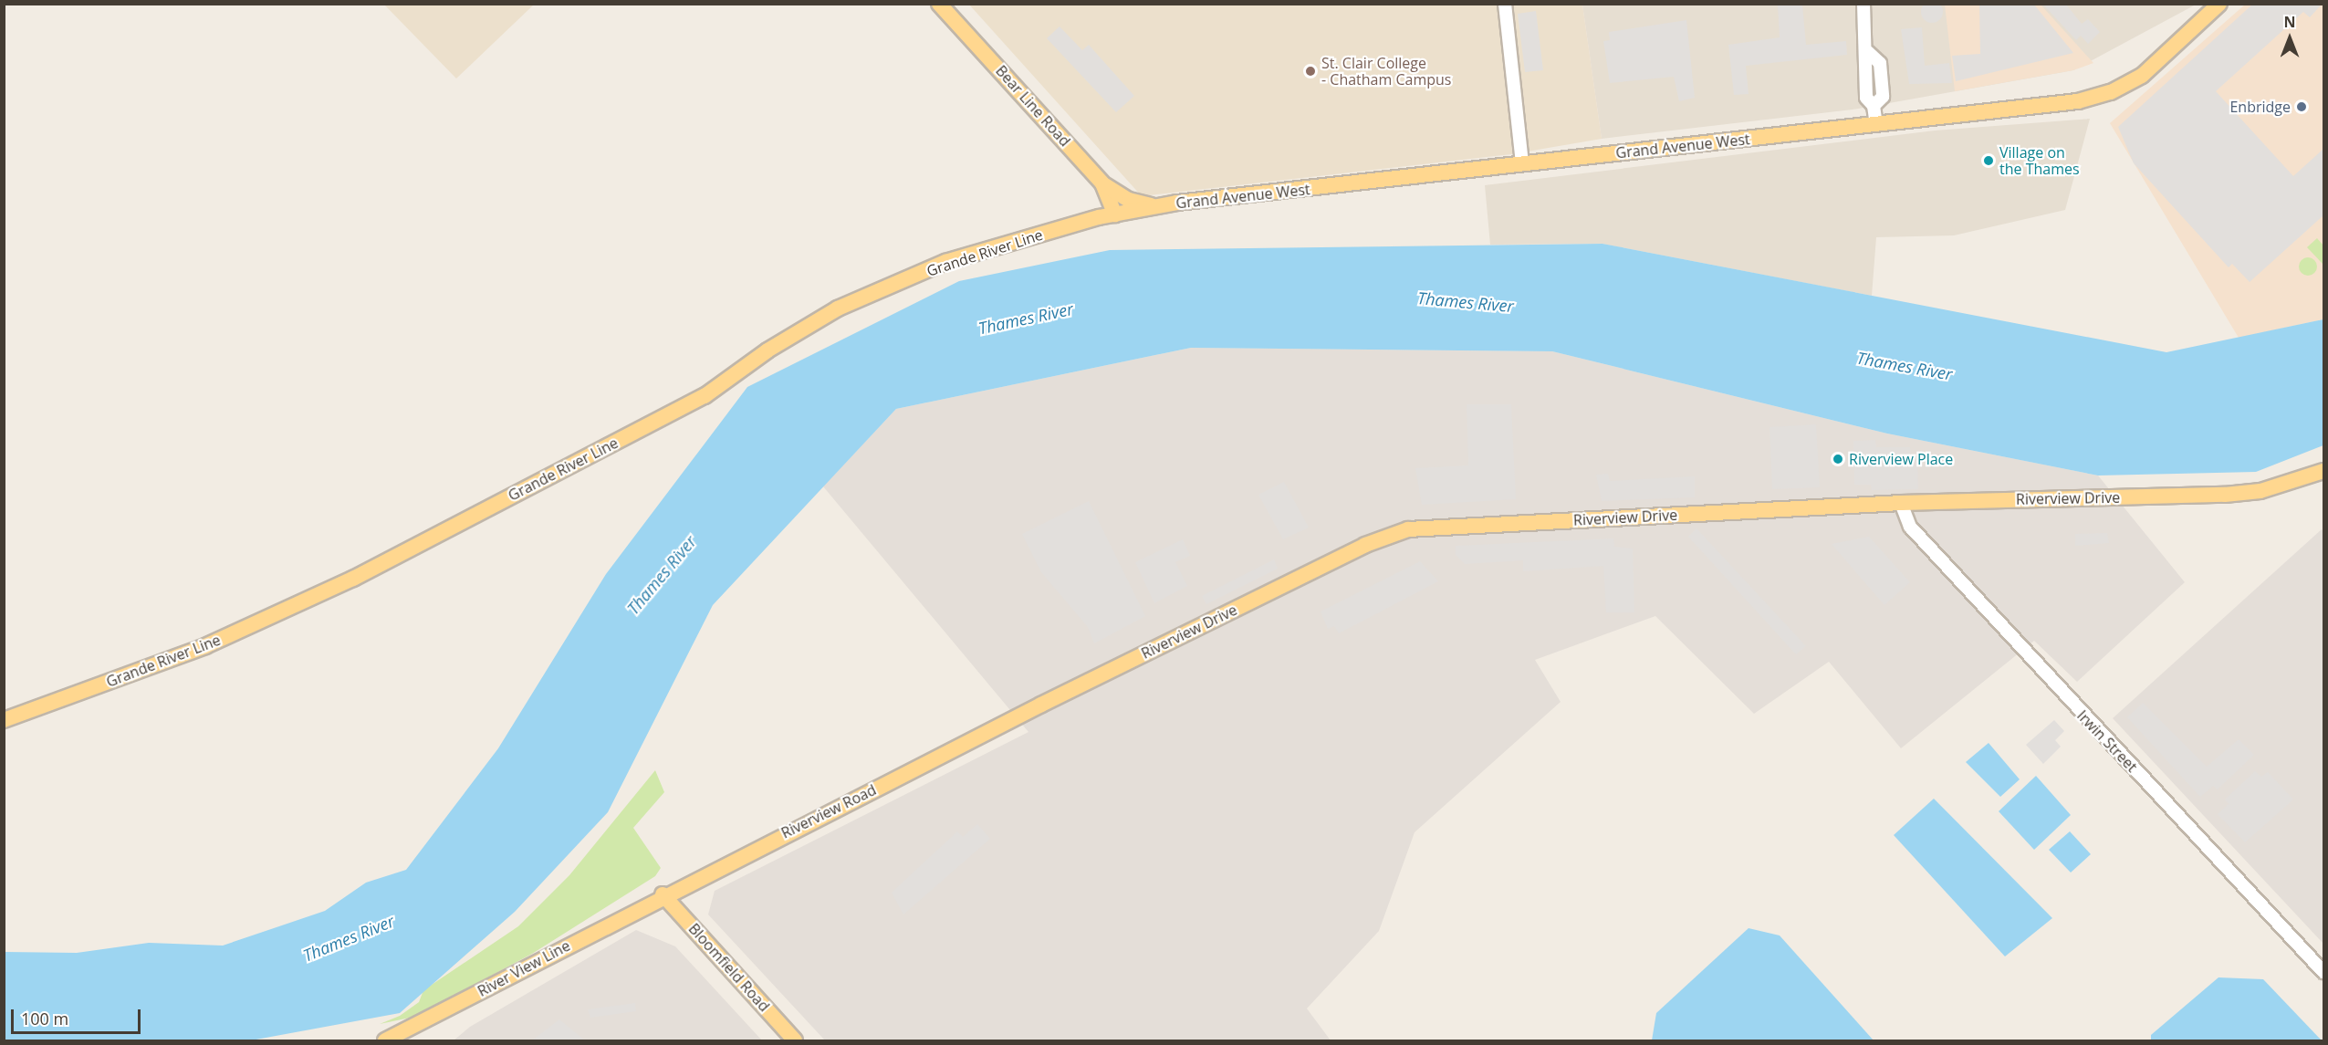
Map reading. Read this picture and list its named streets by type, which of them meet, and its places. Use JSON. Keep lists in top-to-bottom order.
{
  "streets": {
    "main road": [
      "Bear Line Road",
      "Grand Avenue West",
      "Grande River Line",
      "Riverview Drive",
      "Riverview Road",
      "Bloomfield Road",
      "River View Line"
    ],
    "street": ["Irwin Street"]
  },
  "crossings": [
    ["Bear Line Road", "Grand Avenue West"],
    ["Bear Line Road", "Grande River Line"],
    ["Grand Avenue West", "Grande River Line"],
    ["Riverview Drive", "Irwin Street"],
    ["Riverview Drive", "Riverview Road"],
    ["Riverview Road", "Bloomfield Road"],
    ["Riverview Road", "River View Line"],
    ["Bloomfield Road", "River View Line"]
  ],
  "water": ["Thames River"],
  "places": [
    "St. Clair College - Chatham Campus",
    "Enbridge",
    "Village on the Thames",
    "Riverview Place"
  ],
  "scale_bar": "100 m",
  "north": "top"
}
